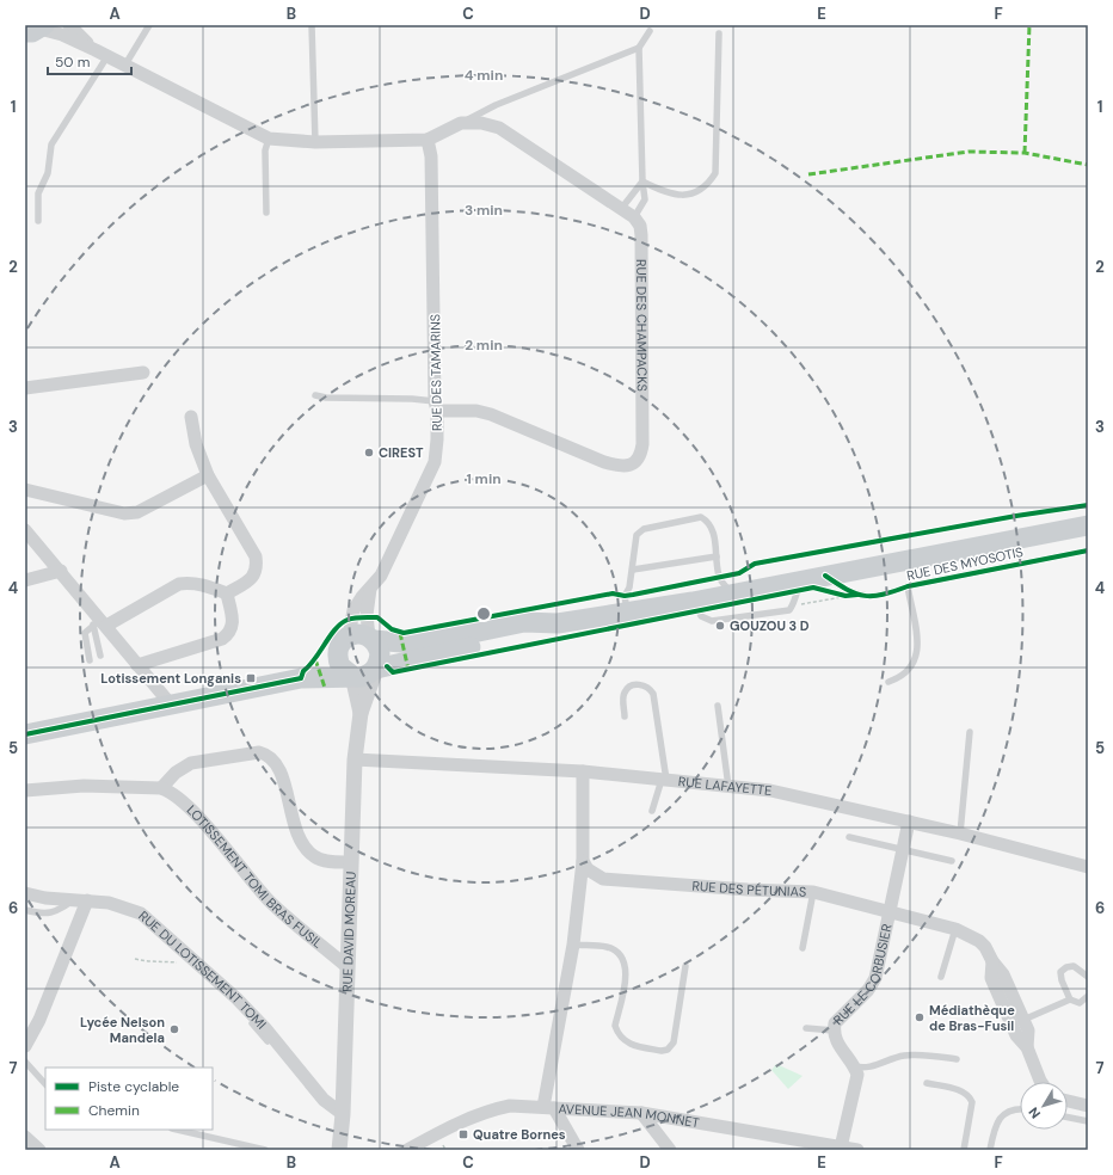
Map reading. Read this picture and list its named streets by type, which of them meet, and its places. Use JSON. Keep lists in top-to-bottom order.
{
  "streets": {
    "street": [
      "RUE DES CHAMPACKS",
      "RUE DES TAMARINS",
      "RUE LAFAYETTE",
      "LOTISSEMENT TOMI BRAS FUSIL",
      "RUE DES PÉTUNIAS",
      "RUE DAVID MOREAU",
      "RUE DU LOTISSEMENT TOMI",
      "RUE LE CORBUSIER",
      "AVENUE JEAN MONNET"
    ],
    "lane": ["RUE DES MYOSOTIS"]
  },
  "crossings": [
    ["RUE DES CHAMPACKS", "RUE DES TAMARINS"],
    ["RUE DES TAMARINS", "RUE DAVID MOREAU"],
    ["RUE LAFAYETTE", "RUE DAVID MOREAU"],
    ["RUE LAFAYETTE", "RUE LE CORBUSIER"],
    ["LOTISSEMENT TOMI BRAS FUSIL", "RUE DAVID MOREAU"],
    ["RUE DES PÉTUNIAS", "RUE LE CORBUSIER"],
    ["RUE DAVID MOREAU", "RUE DU LOTISSEMENT TOMI"]
  ],
  "places": {
    "other": [
      "CIREST",
      "GOUZOU 3 D",
      "Médiathèque de Bras-Fusil",
      "Lycée Nelson Mandela"
    ],
    "transit": ["Lotissement Longanis", "Quatre Bornes"]
  },
  "legend": ["Piste cyclable", "Chemin"],
  "scale_bar": "50 m",
  "north": "bottom left",
  "grid": {
    "columns": [
      "A",
      "B",
      "C",
      "D",
      "E",
      "F"
    ],
    "rows": [
      "1",
      "2",
      "3",
      "4",
      "5",
      "6",
      "7"
    ]
  },
  "rings": [
    "4 min",
    "3 min",
    "2 min",
    "1 min"
  ]
}
